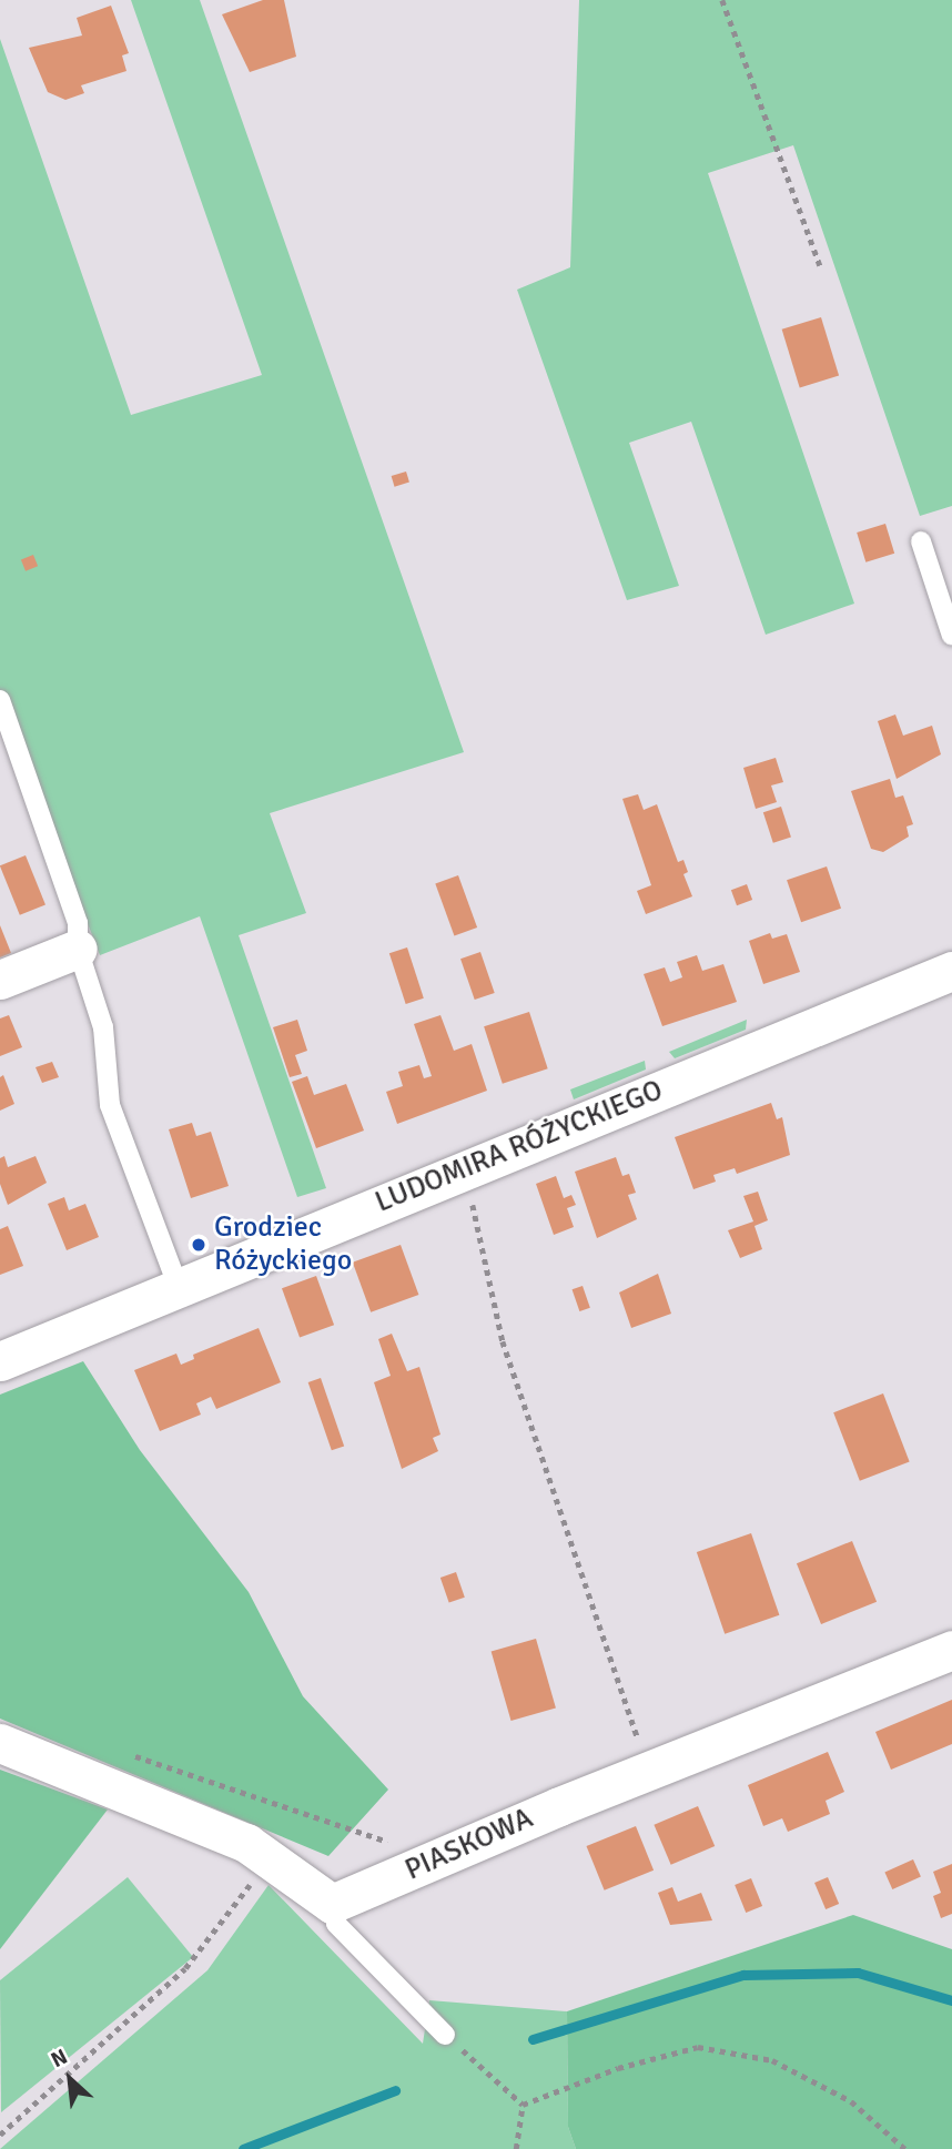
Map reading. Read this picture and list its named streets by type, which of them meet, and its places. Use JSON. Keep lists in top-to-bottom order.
{
  "streets": {
    "street": ["LUDOMIRA RÓŻYCKIEGO", "PIASKOWA"]
  },
  "places": ["Grodziec Różyckiego"],
  "north": "top left"
}
